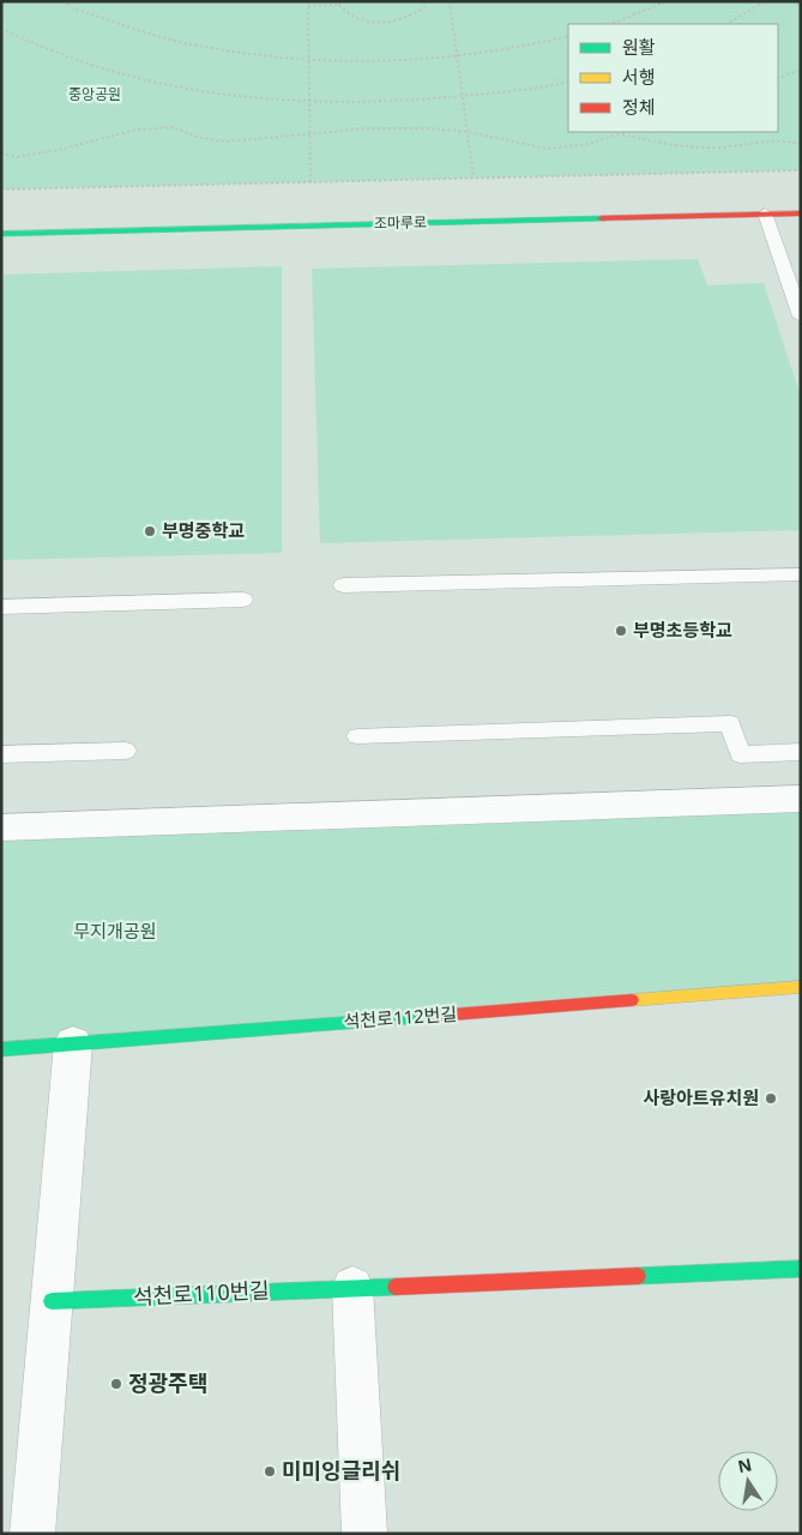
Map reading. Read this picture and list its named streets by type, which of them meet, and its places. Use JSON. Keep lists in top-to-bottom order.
{
  "streets": {
    "street": ["조마루로", "석천로112번길", "석천로110번길"]
  },
  "parks": ["중앙공원", "무지개공원"],
  "places": [
    "부명중학교",
    "부명초등학교",
    "사랑아트유치원",
    "정광주택",
    "미미잉글리쉬"
  ],
  "legend": ["원활", "서행", "정체"],
  "north": "top"
}
